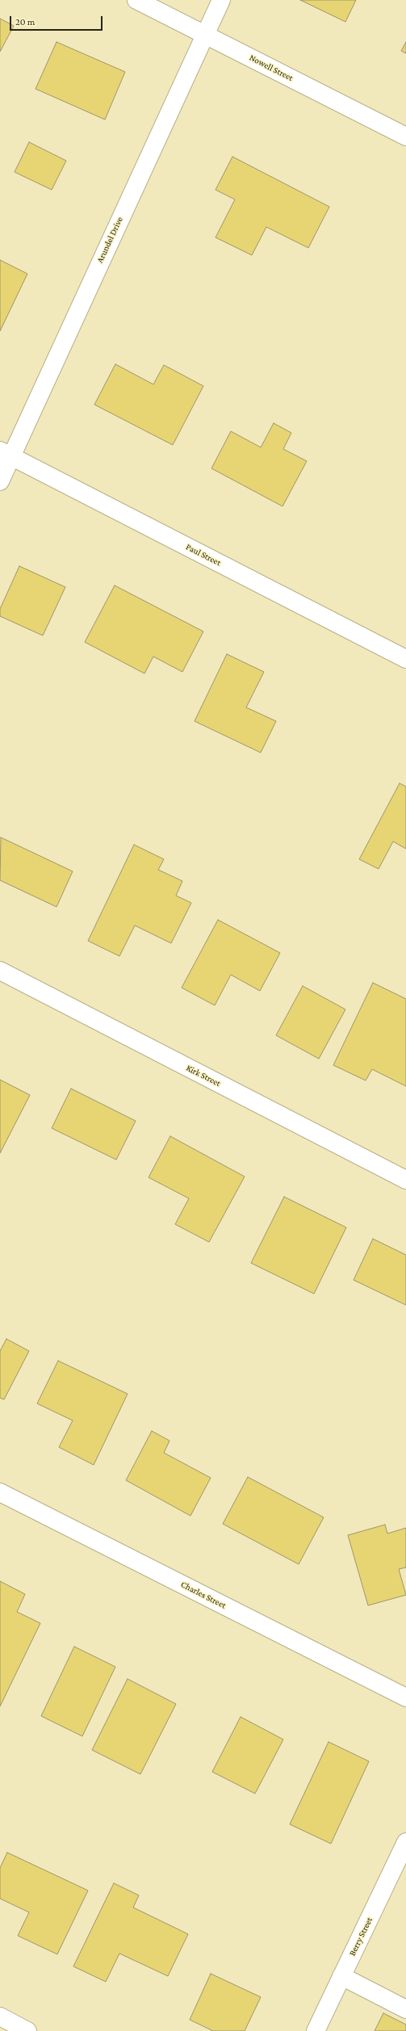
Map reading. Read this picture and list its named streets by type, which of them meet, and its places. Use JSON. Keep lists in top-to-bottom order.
{
  "streets": {
    "street": [
      "Nowell Street",
      "Arundel Drive",
      "Paul Street",
      "Kirk Street",
      "Charles Street",
      "Berry Street"
    ]
  },
  "crossings": [
    ["Nowell Street", "Arundel Drive"],
    ["Arundel Drive", "Paul Street"]
  ],
  "scale_bar": "20 m"
}
